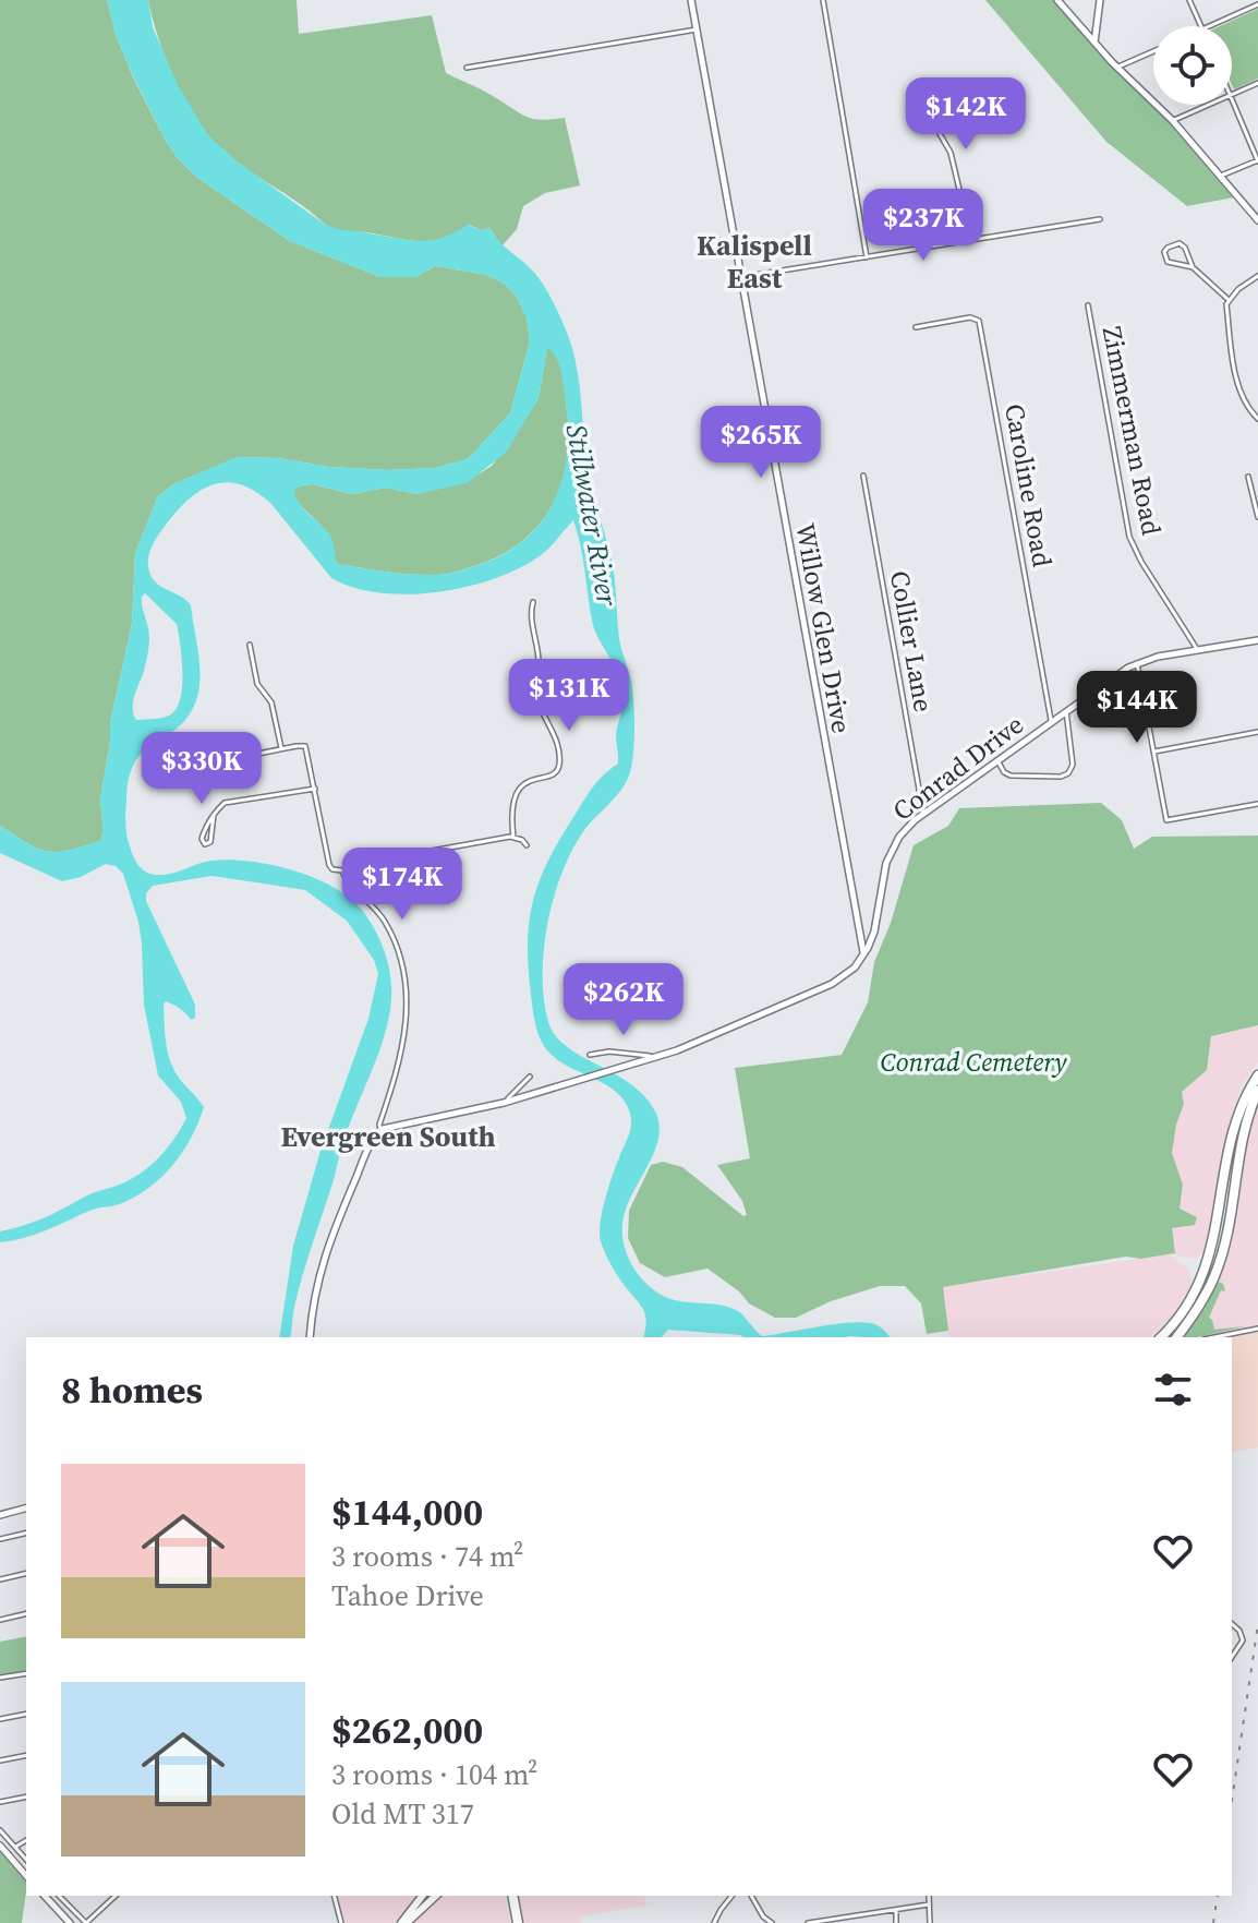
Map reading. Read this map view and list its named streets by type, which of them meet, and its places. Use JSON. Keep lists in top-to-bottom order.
{
  "streets": {
    "main road": ["Willow Glen Drive", "Conrad Drive"],
    "street": ["Zimmerman Road", "Caroline Road", "Collier Lane"]
  },
  "crossings": [
    ["Zimmerman Road", "Conrad Drive"],
    ["Caroline Road", "Conrad Drive"],
    ["Willow Glen Drive", "Conrad Drive"],
    ["Collier Lane", "Conrad Drive"]
  ],
  "districts": ["Kalispell East", "Evergreen South"],
  "water": ["Stillwater River"],
  "parks": ["Conrad Cemetery"],
  "page": {
    "price": [
      "$142K",
      "$237K",
      "$265K",
      "$131K",
      "$144K",
      "$330K",
      "$174K",
      "$262K"
    ],
    "heading": "8 homes",
    "list": [
      {
        "name": "$144,000",
        "note": "3 rooms · 74 m² · Tahoe Drive"
      },
      {
        "name": "$262,000",
        "note": "3 rooms · 104 m² · Old MT 317"
      }
    ]
  }
}
